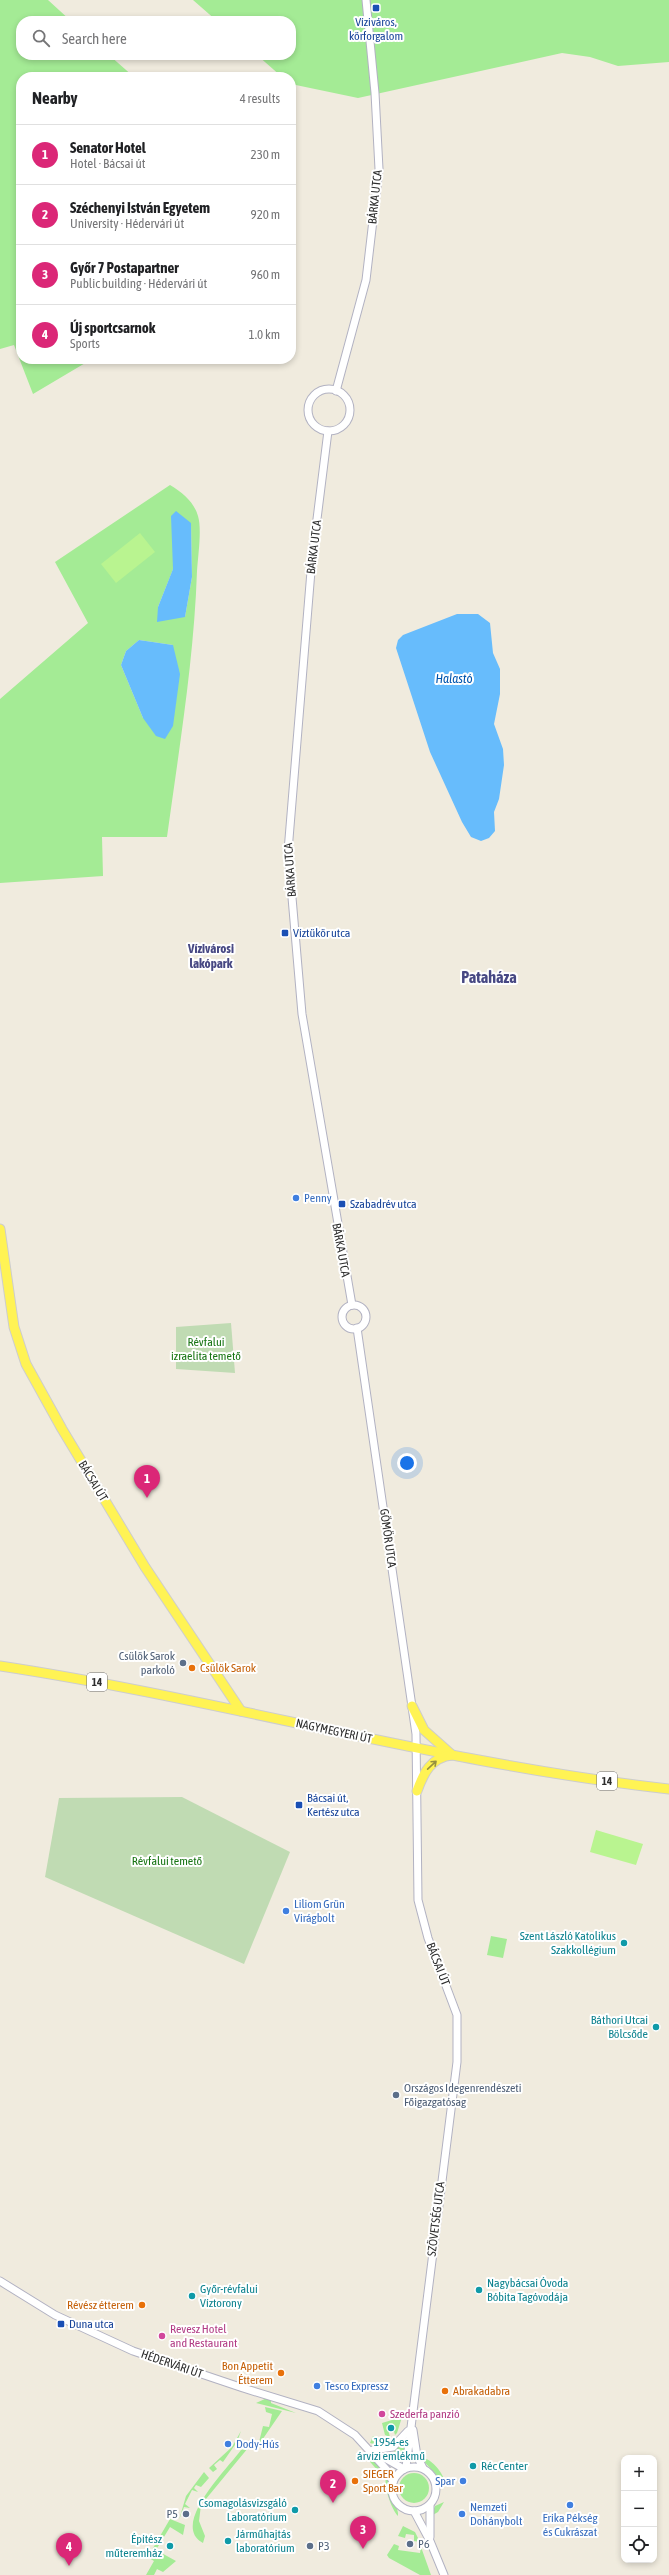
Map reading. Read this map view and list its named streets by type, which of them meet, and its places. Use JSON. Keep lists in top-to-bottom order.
{
  "streets": {
    "main road": ["BÁCSAI ÚT", "14", "NAGYMEGYERI ÚT"],
    "street": [
      "BÁRKA UTCA",
      "GÖMÖR UTCA",
      "SZÖVETSÉG UTCA",
      "HÉDERVÁRI ÚT"
    ]
  },
  "crossings": [
    ["BÁRKA UTCA", "GÖMÖR UTCA"],
    ["BÁCSAI ÚT", "GÖMÖR UTCA"],
    ["BÁCSAI ÚT", "NAGYMEGYERI ÚT"],
    ["BÁCSAI ÚT", "SZÖVETSÉG UTCA"],
    ["GÖMÖR UTCA", "NAGYMEGYERI ÚT"],
    ["SZÖVETSÉG UTCA", "HÉDERVÁRI ÚT"]
  ],
  "districts": ["Vízivárosi lakópark", "Pataháza"],
  "water": ["Halastó"],
  "parks": ["Révfalui izraelita temető", "Révfalui temető"],
  "places": {
    "transit": [
      "Víziváros, körforgalom",
      "Víztükör utca",
      "Szabadrév utca",
      "Bácsai út, Kertész utca",
      "Duna utca"
    ],
    "other": [
      "Penny",
      "Csülök Sarok parkoló",
      "Csülök Sarok",
      "Liliom Grün Virágbolt",
      "Szent László Katolikus Szakkollégium",
      "Báthori Utcai Bölcsőde",
      "Országos Idegenrendészeti Főigazgatósag",
      "Nagybácsai Óvoda Bóbita Tagóvodája",
      "Győr-révfalui Víztorony",
      "Révész étterem",
      "Revesz Hotel and Restaurant",
      "Bon Appetit Étterem",
      "Tesco Expressz",
      "Abrakadabra",
      "Szederfa panzió",
      "1954-es árvízi emlékmű",
      "Dody-Hús",
      "Réc Center",
      "SIEGER Sport Bar",
      "Spar",
      "Erika Pékség és Cukrászat",
      "Csomagolásvizsgáló Laboratórium",
      "P5",
      "Nemzeti Dohánybolt",
      "Járműhajtás laboratórium",
      "P6",
      "Építész műteremház",
      "P3"
    ]
  },
  "page": {
    "search": "Search here",
    "heading": ["Nearby", "4 results"],
    "list": [
      {
        "mark": "1",
        "name": "Senator Hotel",
        "note": "Hotel · Bácsai út",
        "value": "230 m"
      },
      {
        "mark": "2",
        "name": "Széchenyi István Egyetem",
        "note": "University · Hédervári út",
        "value": "920 m"
      },
      {
        "mark": "3",
        "name": "Győr 7 Postapartner",
        "note": "Public building · Hédervári út",
        "value": "960 m"
      },
      {
        "mark": "4",
        "name": "Új sportcsarnok",
        "note": "Sports",
        "value": "1.0 km"
      }
    ],
    "pins": [
      "1",
      "2",
      "3",
      "4"
    ],
    "map_buttons": ["+", "−"]
  }
}
